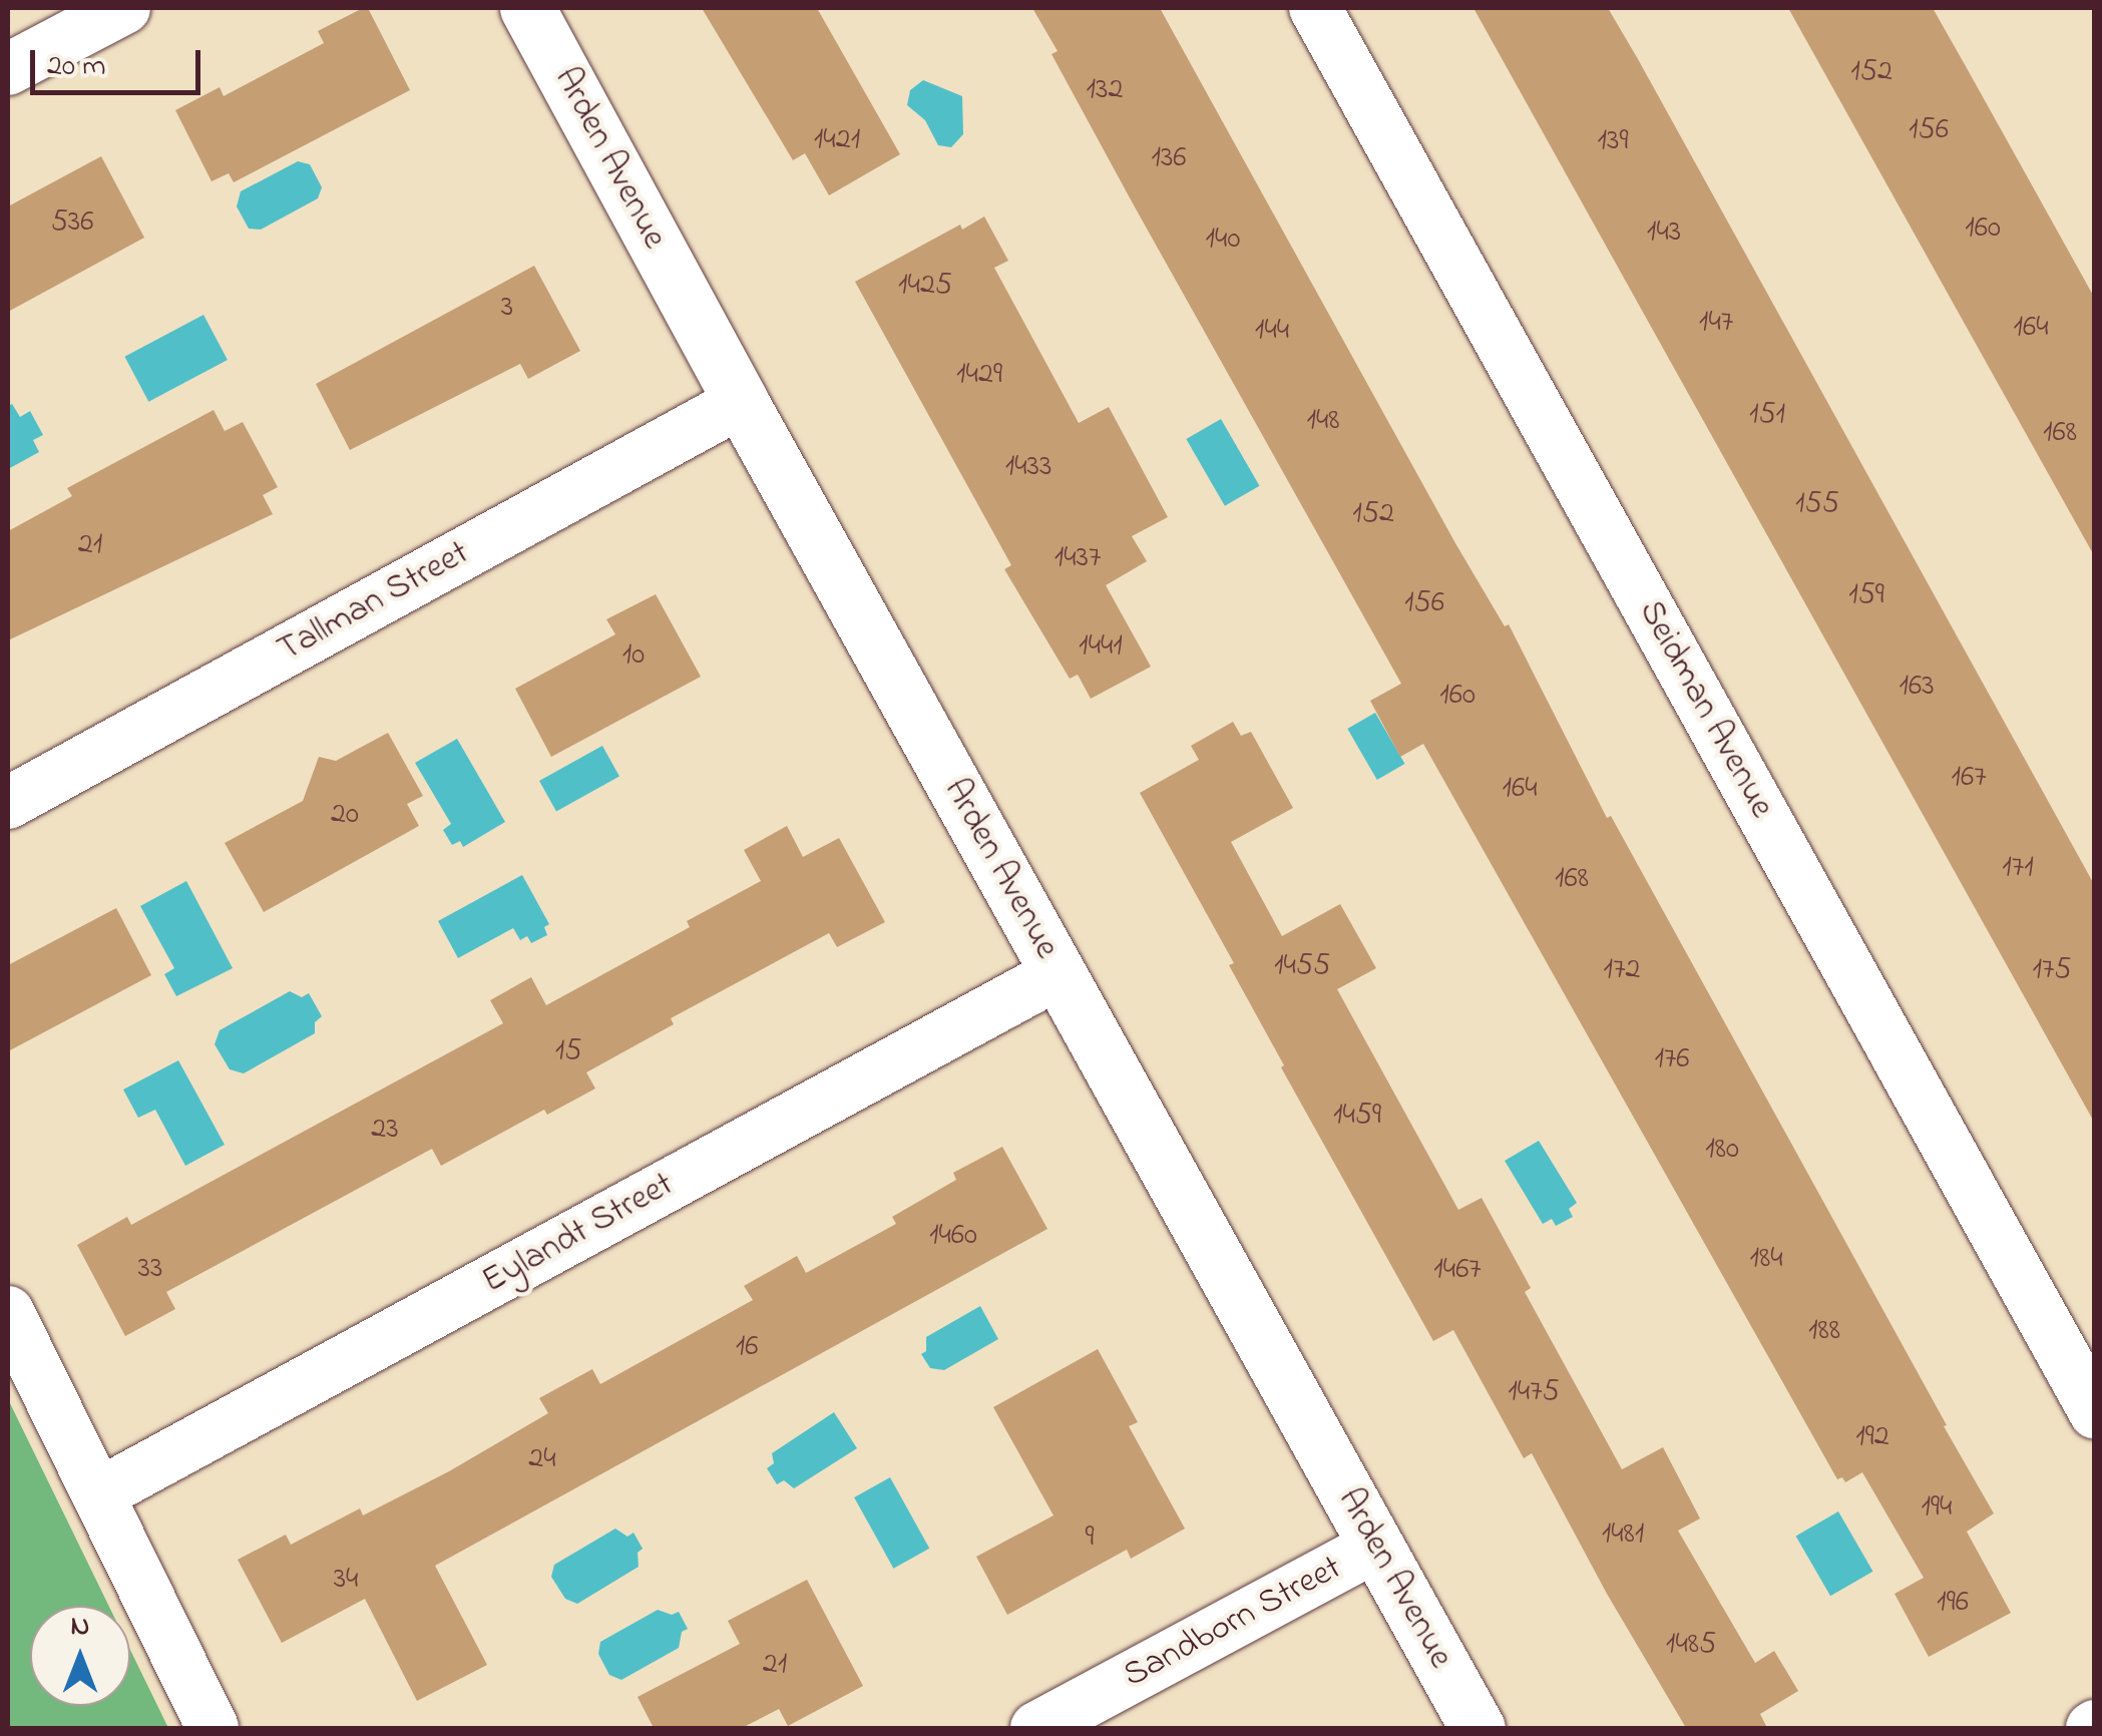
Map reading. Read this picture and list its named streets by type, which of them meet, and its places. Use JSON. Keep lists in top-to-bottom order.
{
  "streets": {
    "street": [
      "Arden Avenue",
      "Tallman Street",
      "Seidman Avenue",
      "Eylandt Street",
      "Sandborn Street"
    ]
  },
  "crossings": [
    ["Arden Avenue", "Tallman Street"],
    ["Arden Avenue", "Eylandt Street"],
    ["Arden Avenue", "Sandborn Street"]
  ],
  "house_numbers": [
    "152",
    "132",
    "156",
    "1421",
    "139",
    "136",
    "536",
    "160",
    "143",
    "140",
    "1425",
    "3",
    "147",
    "164",
    "144",
    "1429",
    "151",
    "148",
    "168",
    "1433",
    "155",
    "152",
    "21",
    "1437",
    "159",
    "156",
    "1441",
    "10",
    "163",
    "160",
    "167",
    "164",
    "20",
    "171",
    "168",
    "1455",
    "172",
    "175",
    "15",
    "176",
    "1459",
    "23",
    "180",
    "1460",
    "184",
    "33",
    "1467",
    "188",
    "16",
    "1475",
    "192",
    "24",
    "194",
    "1481",
    "9",
    "34",
    "196",
    "1485",
    "21"
  ],
  "scale_bar": "20 m",
  "north": "top"
}
